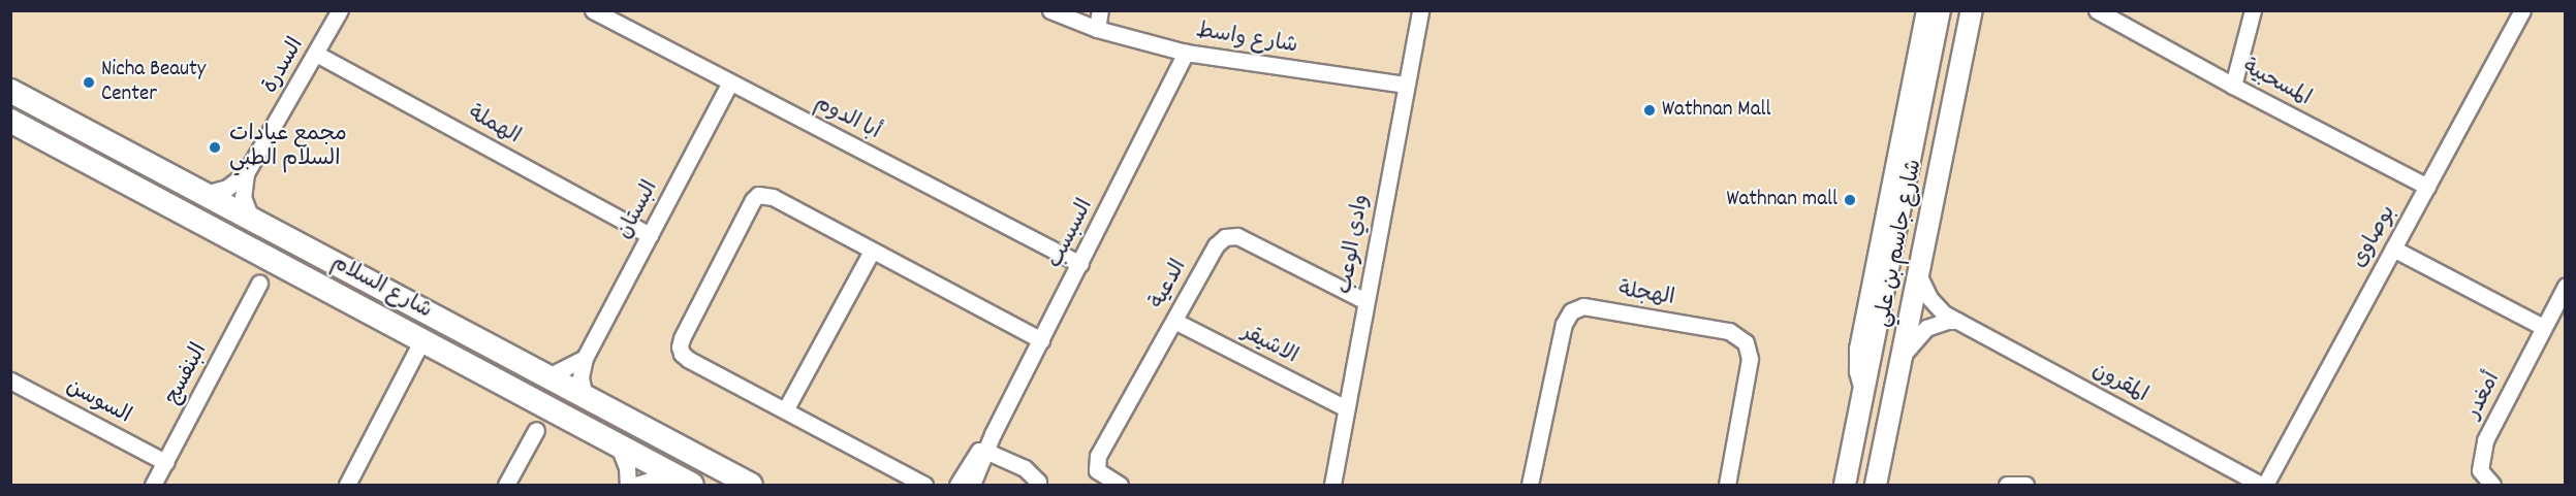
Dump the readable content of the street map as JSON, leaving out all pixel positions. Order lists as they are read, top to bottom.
{
  "streets": {
    "main road": ["شارع السلام"],
    "street": [
      "شارع واسط",
      "السدرة",
      "المسحبية",
      "أبا الدوم",
      "الهملة",
      "البستان",
      "السبسب",
      "بوصاوى",
      "شارع جاسم بن علي",
      "وادي الوعب",
      "الدعية",
      "الهجلة",
      "الاشيقر",
      "البنفسج",
      "المقرون",
      "أمغدر",
      "السوسن"
    ]
  },
  "crossings": [
    ["شارع واسط", "السبسب"],
    ["شارع واسط", "وادي الوعب"],
    ["السدرة", "الهملة"],
    ["السدرة", "شارع السلام"],
    ["المسحبية", "بوصاوى"],
    ["أبا الدوم", "البستان"],
    ["أبا الدوم", "السبسب"],
    ["الهملة", "البستان"],
    ["البستان", "شارع السلام"],
    ["بوصاوى", "المقرون"],
    ["شارع جاسم بن علي", "المقرون"],
    ["وادي الوعب", "الدعية"],
    ["وادي الوعب", "الاشيقر"],
    ["الدعية", "الاشيقر"],
    ["البنفسج", "السوسن"]
  ],
  "places": [
    "Nicha Beauty Center",
    "Wathnan Mall",
    "مجمع عيادات السلام الطبي",
    "Wathnan mall"
  ]
}
